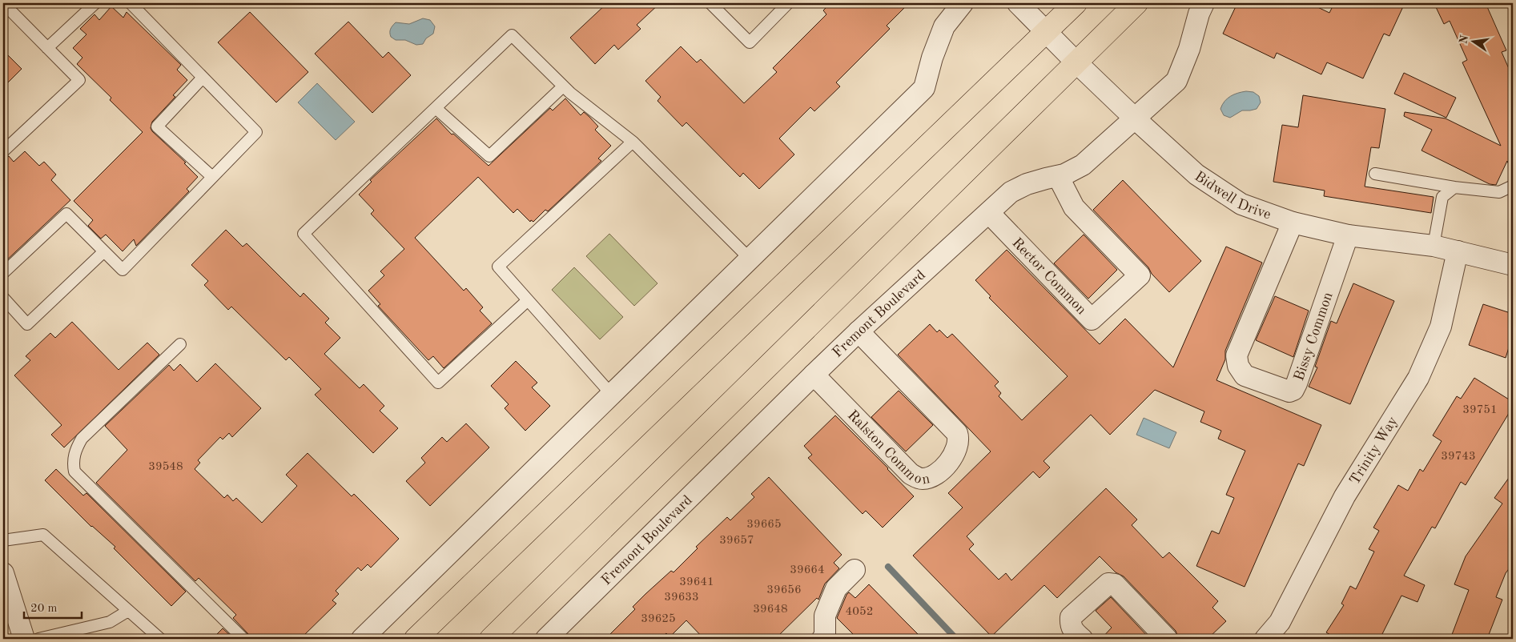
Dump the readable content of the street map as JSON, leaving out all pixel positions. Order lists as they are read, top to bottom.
{
  "streets": {
    "street": [
      "Bidwell Drive",
      "Rector Common",
      "Fremont Boulevard",
      "Bissy Common",
      "Ralston Common",
      "Trinity Way"
    ]
  },
  "crossings": [
    ["Bidwell Drive", "Fremont Boulevard"],
    ["Bidwell Drive", "Bissy Common"],
    ["Bidwell Drive", "Trinity Way"],
    ["Rector Common", "Fremont Boulevard"],
    ["Fremont Boulevard", "Ralston Common"]
  ],
  "house_numbers": [
    "39751",
    "39743",
    "39548",
    "39665",
    "39657",
    "39664",
    "39641",
    "39656",
    "39633",
    "39648",
    "4052",
    "39625"
  ],
  "scale_bar": "20 m",
  "north": "left"
}
